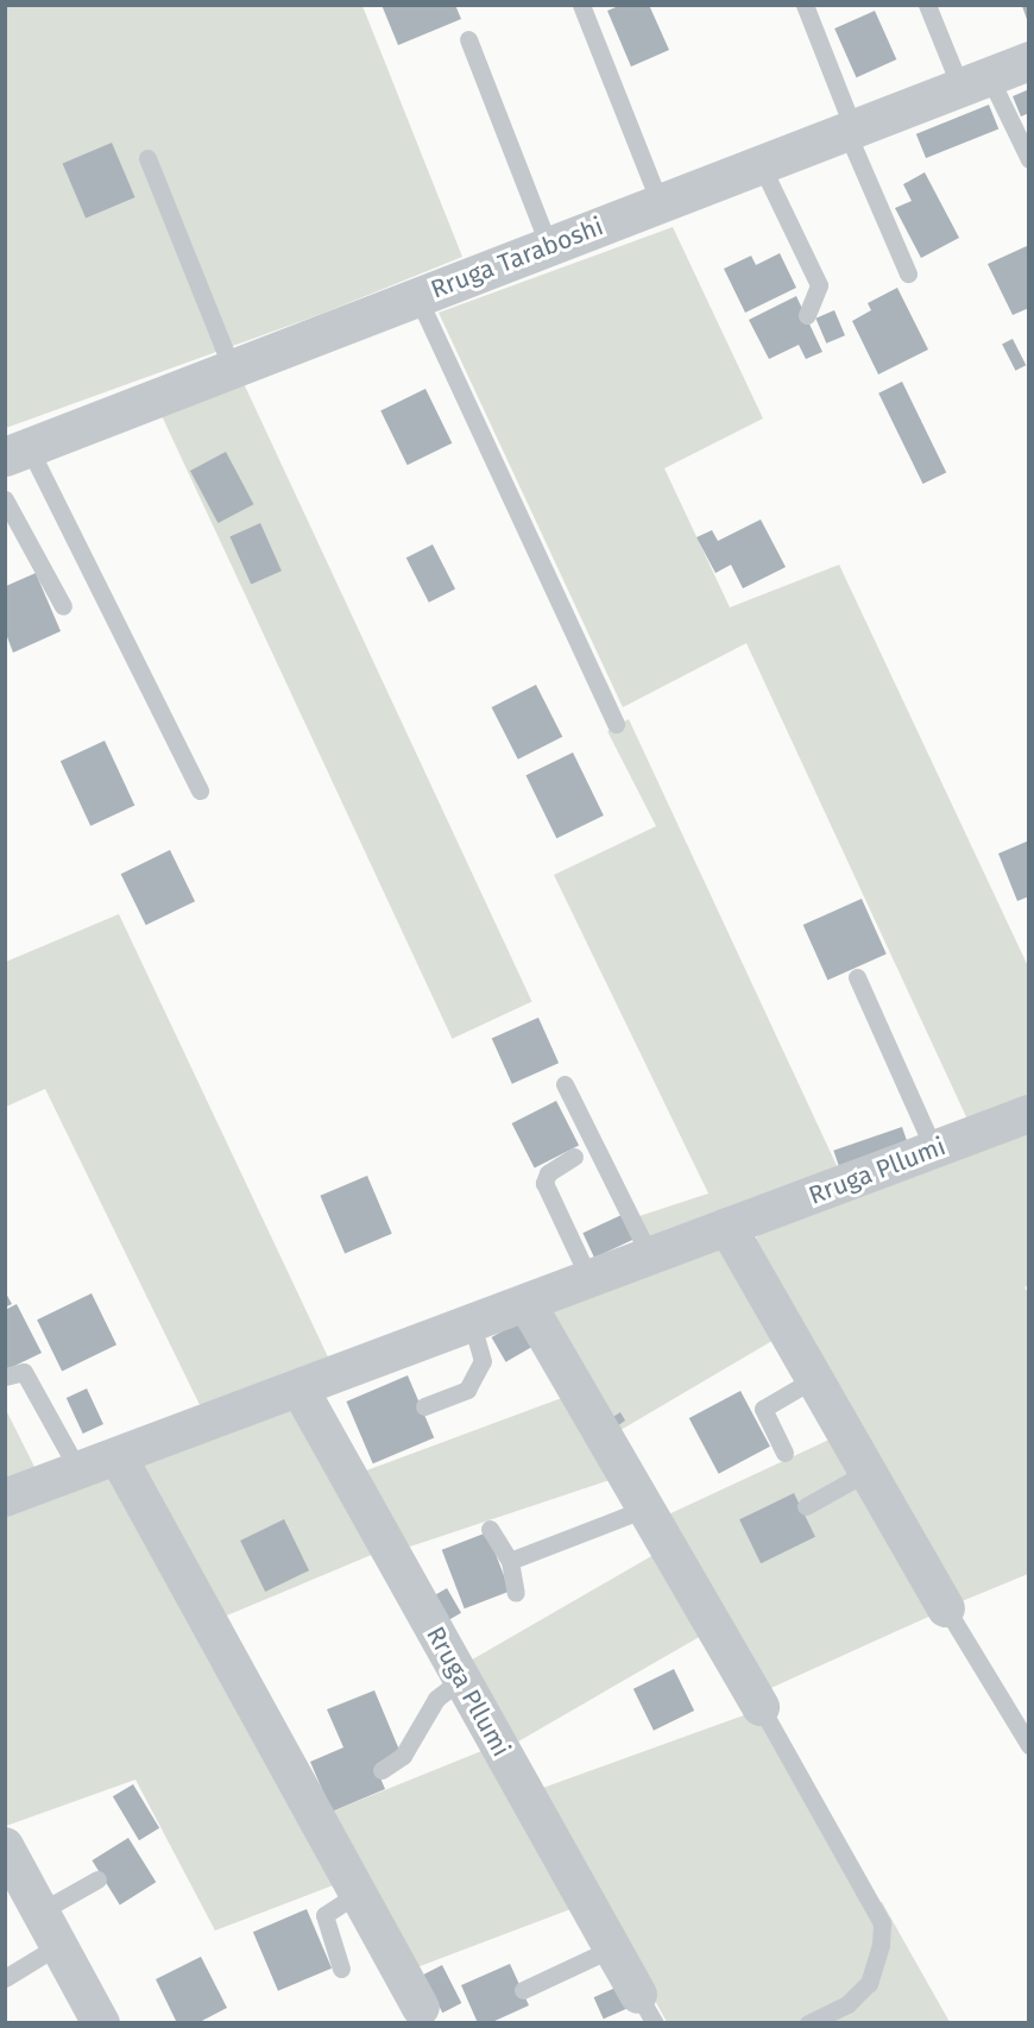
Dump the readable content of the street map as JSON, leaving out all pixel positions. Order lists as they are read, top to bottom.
{
  "streets": {
    "street": ["Rruga Taraboshi", "Rruga Pllumi"]
  }
}
